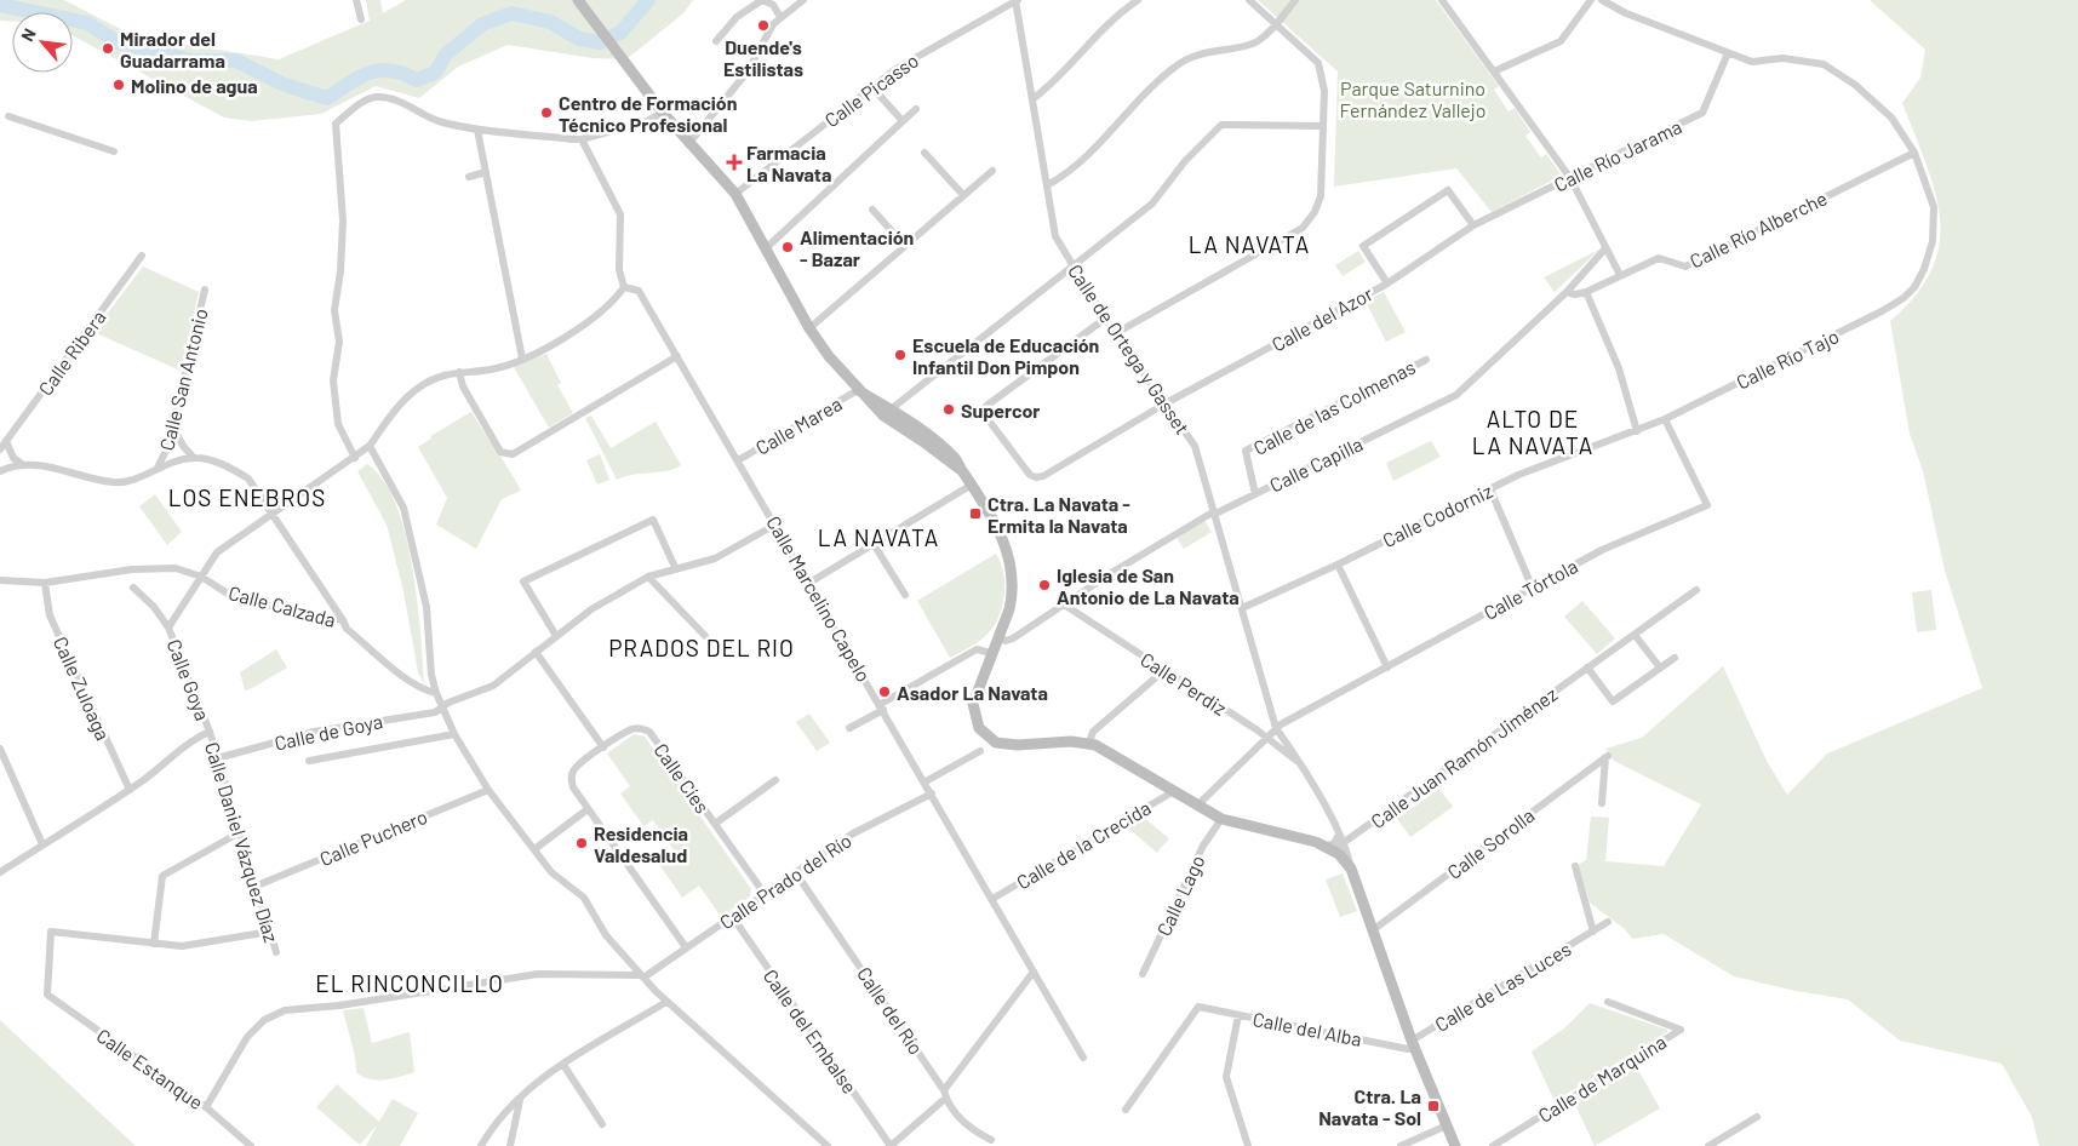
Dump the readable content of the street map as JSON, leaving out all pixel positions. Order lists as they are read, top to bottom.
{
  "streets": {
    "street": [
      "Calle Picasso",
      "Calle Río Jarama",
      "Calle Río Alberche",
      "Calle del Azor",
      "Calle de Ortega y Gasset",
      "Calle Ribera",
      "Calle Río Tajo",
      "Calle San Antonio",
      "Calle de las Colmenas",
      "Calle Marea",
      "Calle Capilla",
      "Calle Codorniz",
      "Calle Tórtola",
      "Calle Marcelino Capelo",
      "Calle Calzada",
      "Calle Goya",
      "Calle Perdiz",
      "Calle Zuloaga",
      "Calle de Goya",
      "Calle Juan Ramón Jiménez",
      "Calle Cíes",
      "Calle Puchero",
      "Calle Daniel Vázquez Díaz",
      "Calle Sorolla",
      "Calle de la Crecida",
      "Calle Prado del Río",
      "Calle Lago",
      "Calle de Las Luces",
      "Calle del Río",
      "Calle del Alba",
      "Calle del Embalse",
      "Calle Estanque",
      "Calle de Marquina"
    ]
  },
  "crossings": [
    ["Calle Picasso", "Calle de Ortega y Gasset"],
    ["Calle Río Jarama", "Calle del Azor"],
    ["Calle Río Jarama", "Calle Río Tajo"],
    ["Calle Río Alberche", "Calle Río Tajo"],
    ["Calle Río Alberche", "Calle Capilla"],
    ["Calle del Azor", "Calle de Ortega y Gasset"],
    ["Calle de Ortega y Gasset", "Calle Capilla"],
    ["Calle de Ortega y Gasset", "Calle Codorniz"],
    ["Calle de Ortega y Gasset", "Calle Tórtola"],
    ["Calle de Ortega y Gasset", "Calle Perdiz"],
    ["Calle Río Tajo", "Calle Codorniz"],
    ["Calle Río Tajo", "Calle Tórtola"],
    ["Calle de las Colmenas", "Calle Capilla"],
    ["Calle Marea", "Calle Marcelino Capelo"],
    ["Calle Capilla", "Calle Perdiz"],
    ["Calle Tórtola", "Calle Perdiz"],
    ["Calle Marcelino Capelo", "Calle Goya"],
    ["Calle Marcelino Capelo", "Calle de Goya"],
    ["Calle Marcelino Capelo", "Calle de la Crecida"],
    ["Calle Marcelino Capelo", "Calle Prado del Río"],
    ["Calle Calzada", "Calle Goya"],
    ["Calle Calzada", "Calle Zuloaga"],
    ["Calle Goya", "Calle Daniel Vázquez Díaz"],
    ["Calle Perdiz", "Calle Juan Ramón Jiménez"],
    ["Calle de Goya", "Calle Daniel Vázquez Díaz"],
    ["Calle Cíes", "Calle Prado del Río"],
    ["Calle Puchero", "Calle Daniel Vázquez Díaz"],
    ["Calle Prado del Río", "Calle del Río"],
    ["Calle Prado del Río", "Calle del Embalse"],
    ["Calle de Las Luces", "Calle del Alba"]
  ],
  "districts": [
    "LA NAVATA",
    "ALTO DE LA NAVATA",
    "LOS ENEBROS",
    "LA NAVATA",
    "PRADOS DEL RIO",
    "EL RINCONCILLO"
  ],
  "parks": ["Parque Saturnino Fernández Vallejo"],
  "places": {
    "other": [
      "Duende's Estilistas",
      "Mirador del Guadarrama",
      "Molino de agua",
      "Centro de Formación Técnico Profesional",
      "Alimentación - Bazar",
      "Escuela de Educación Infantil Don Pimpon",
      "Supercor",
      "Iglesia de San Antonio de La Navata",
      "Asador La Navata",
      "Residencia Valdesalud"
    ],
    "health": ["Farmacia La Navata"],
    "transit": ["Ctra. La Navata - Ermita la Navata", "Ctra. La Navata - Sol"]
  },
  "north": "top left"
}
